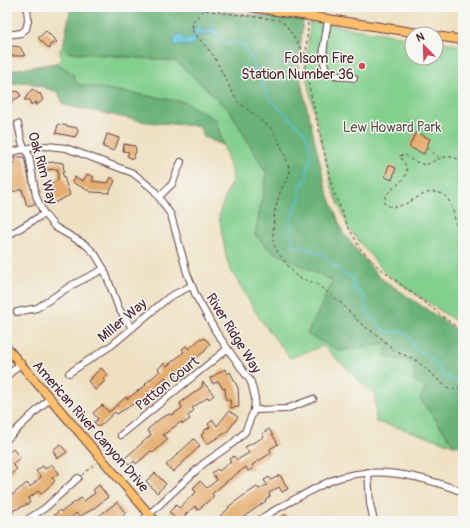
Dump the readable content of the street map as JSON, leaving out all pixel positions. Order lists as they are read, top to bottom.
{
  "streets": {
    "main road": ["American River Canyon Drive"],
    "street": [
      "Oak Rim Way",
      "Miller Way",
      "River Ridge Way",
      "Patton Court"
    ]
  },
  "crossings": [
    ["Oak Rim Way", "Miller Way"],
    ["Oak Rim Way", "River Ridge Way"],
    ["Miller Way", "River Ridge Way"],
    ["River Ridge Way", "Patton Court"],
    ["River Ridge Way", "American River Canyon Drive"]
  ],
  "parks": ["Lew Howard Park"],
  "places": ["Folsom Fire Station Number 36"],
  "north": "top left"
}
